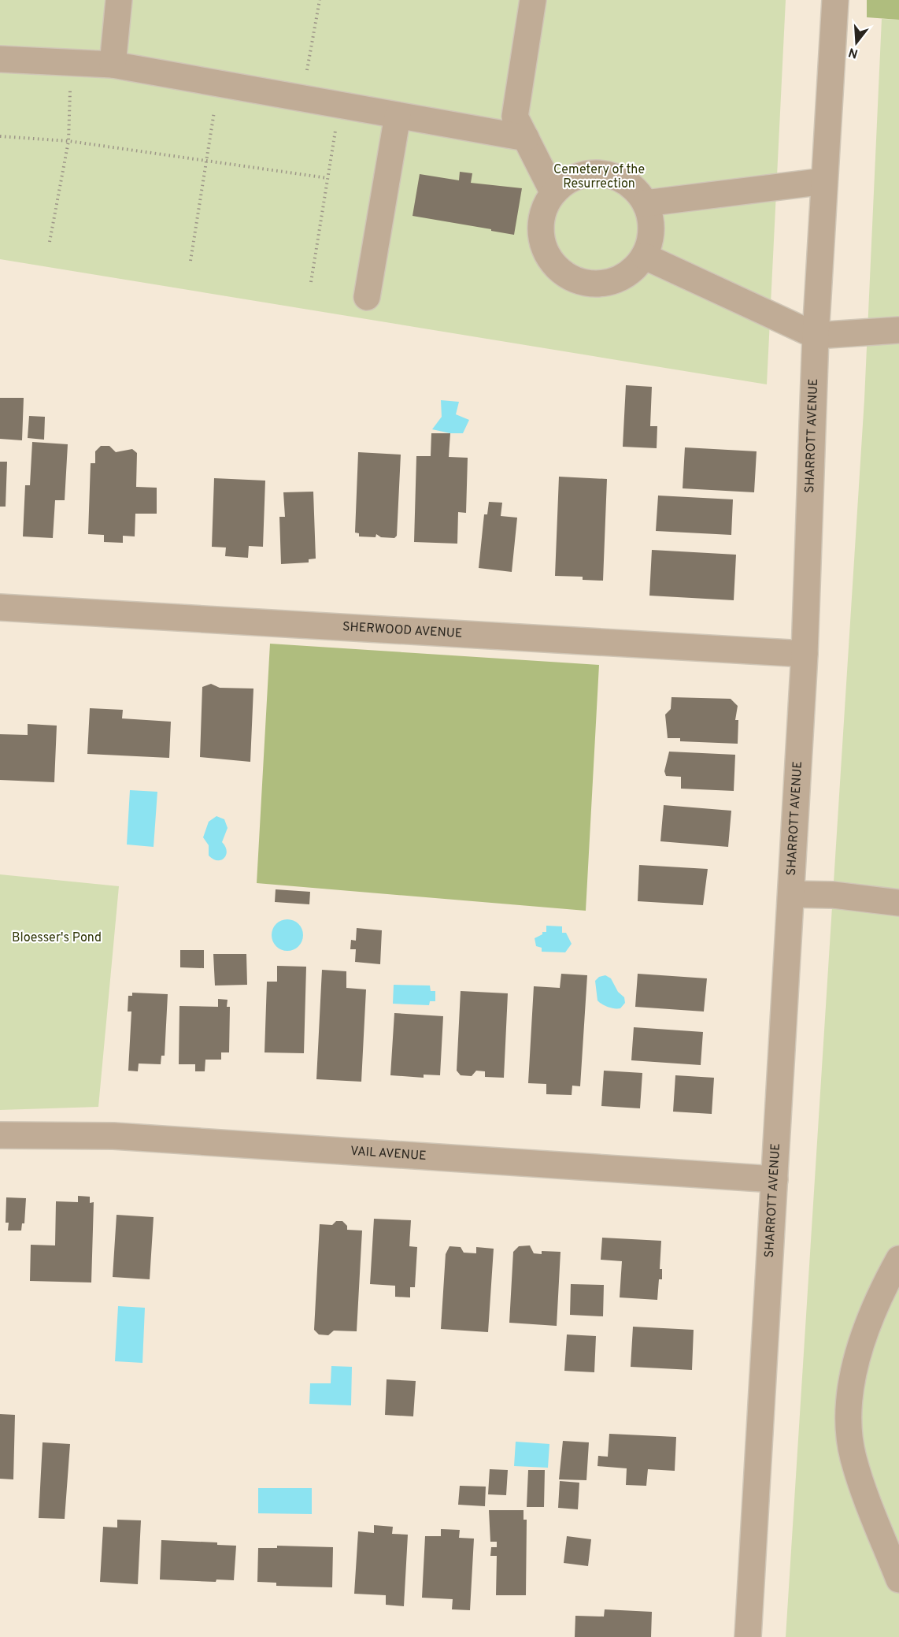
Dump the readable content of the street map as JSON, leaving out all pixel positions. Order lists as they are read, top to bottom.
{
  "streets": {
    "street": ["SHARROTT AVENUE", "SHERWOOD AVENUE", "VAIL AVENUE"]
  },
  "crossings": [
    ["SHARROTT AVENUE", "SHERWOOD AVENUE"],
    ["SHARROTT AVENUE", "VAIL AVENUE"]
  ],
  "parks": ["Cemetery of the Resurrection", "Bloesser's Pond"],
  "north": "bottom"
}
